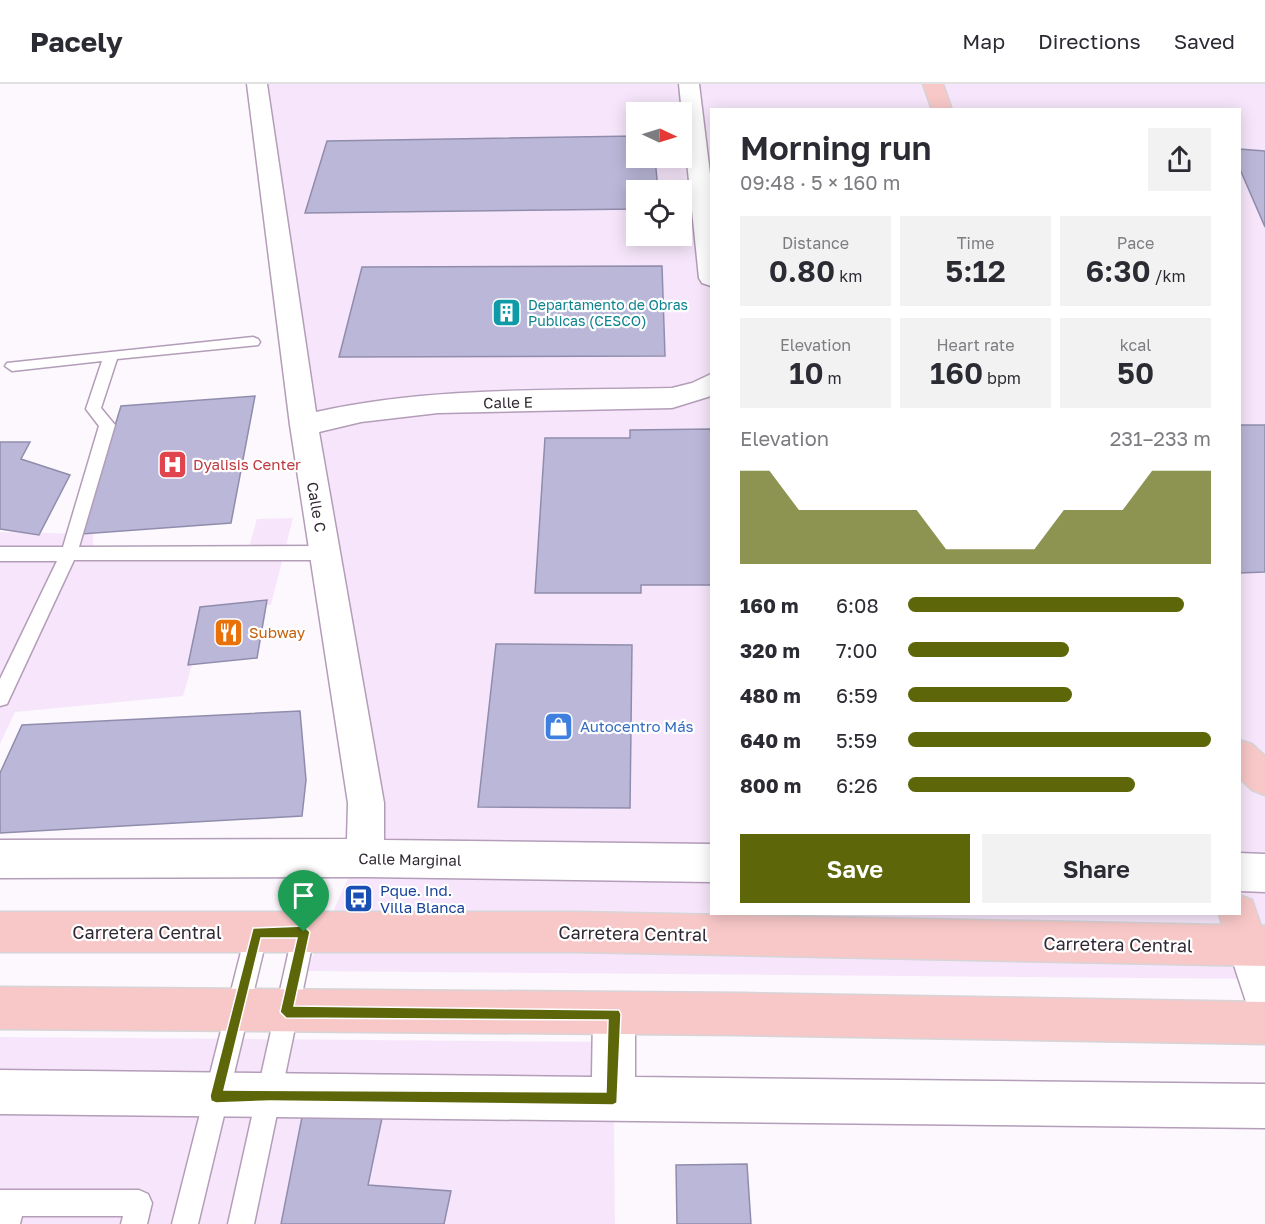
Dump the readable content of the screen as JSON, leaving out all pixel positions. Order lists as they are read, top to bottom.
{
  "streets": {
    "main road": ["Carretera Central"],
    "street": ["Calle E", "Calle C", "Calle Marginal"]
  },
  "crossings": [
    ["Calle E", "Calle C"],
    ["Calle C", "Calle Marginal"]
  ],
  "places": {
    "building": ["Departamento de Obras Publicas (CESCO)"],
    "hospital": ["Dyalisis Center"],
    "restaurant": ["Subway"],
    "shop": ["Autocentro Más"],
    "bus stop": ["Pque. Ind. Villa Blanca"]
  },
  "north": "right",
  "page": {
    "header": "Pacely",
    "nav": ["Map", "Directions", "Saved"],
    "heading": ["Morning run", "09:48 · 5 × 160 m"],
    "stats": [
      ["Distance", "0.80 km"],
      ["Time", "5:12"],
      ["Pace", "6:30 /km"],
      ["Elevation", "10 m"],
      ["Heart rate", "160 bpm"],
      ["kcal", "50"]
    ],
    "chart": ["Elevation", "231–233 m"],
    "list": [
      {
        "name": "160 m",
        "note": "6:08"
      },
      {
        "name": "320 m",
        "note": "7:00"
      },
      {
        "name": "480 m",
        "note": "6:59"
      },
      {
        "name": "640 m",
        "note": "5:59"
      },
      {
        "name": "800 m",
        "note": "6:26"
      }
    ],
    "buttons": ["Save", "Share"]
  }
}
